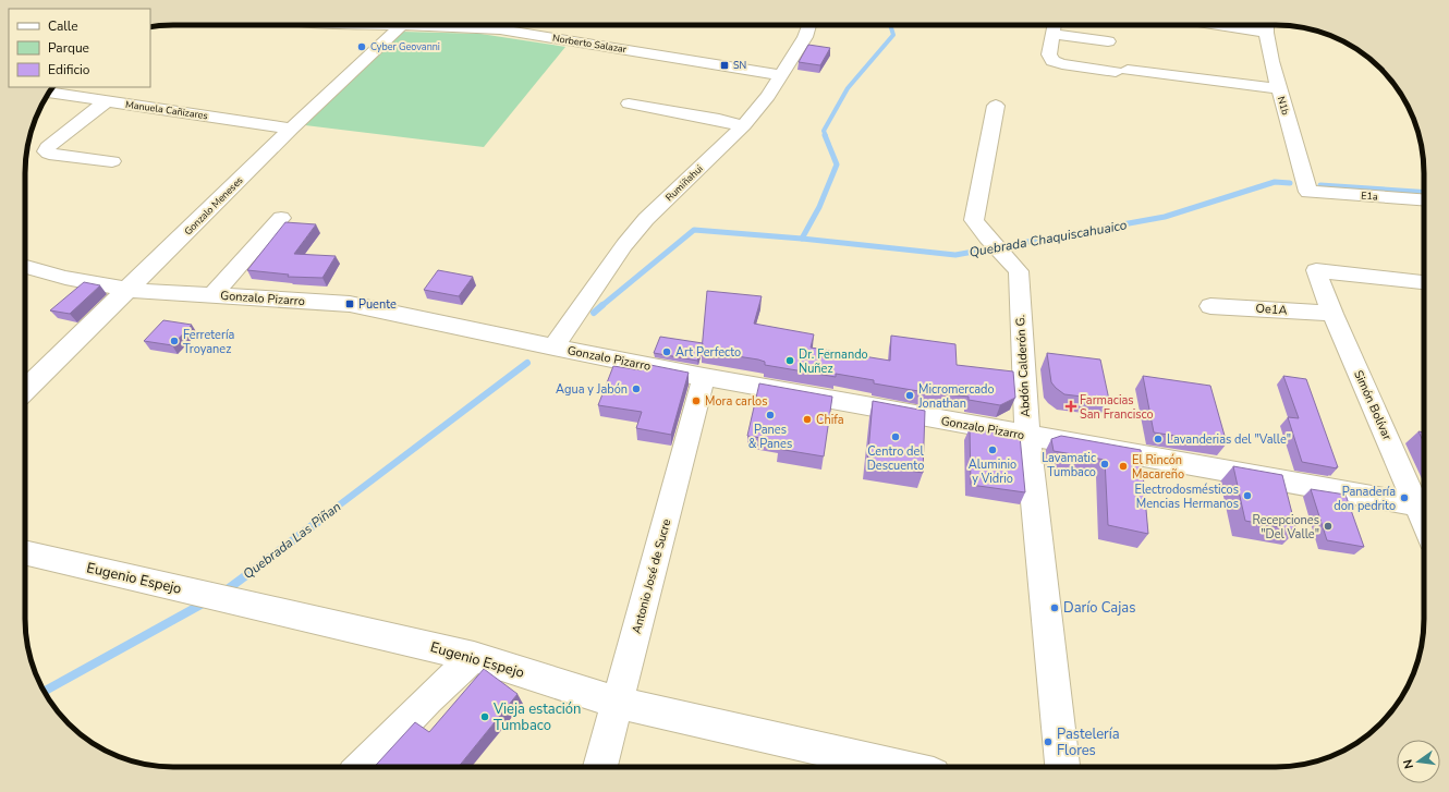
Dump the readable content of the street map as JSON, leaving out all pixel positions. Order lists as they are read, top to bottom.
{
  "streets": {
    "street": [
      "Norberto Salazar",
      "N1b",
      "Manuela Cañizares",
      "Rumiñahui",
      "E1a",
      "Gonzalo Meneses",
      "Gonzalo Pizarro",
      "Oe1A",
      "Abdón Calderón G.",
      "Simón Bolívar",
      "Antonio José de Sucre",
      "Eugenio Espejo"
    ]
  },
  "crossings": [
    ["Norberto Salazar", "Rumiñahui"],
    ["N1b", "E1a"],
    ["Manuela Cañizares", "Gonzalo Meneses"],
    ["Rumiñahui", "Gonzalo Pizarro"],
    ["Gonzalo Meneses", "Gonzalo Pizarro"],
    ["Gonzalo Pizarro", "Abdón Calderón G."],
    ["Gonzalo Pizarro", "Simón Bolívar"],
    ["Gonzalo Pizarro", "Antonio José de Sucre"],
    ["Oe1A", "Simón Bolívar"],
    ["Antonio José de Sucre", "Eugenio Espejo"]
  ],
  "water": ["Quebrada Chaquiscahuaico", "Quebrada Las Piñan"],
  "places": {
    "other": [
      "Cyber Geovanni",
      "Ferretería Troyanez",
      "Art Perfecto",
      "Dr. Fernando Nuñez",
      "Agua y Jabón",
      "Micromercado Jonathan",
      "Mora carlos",
      "Panes & Panes",
      "Chifa",
      "Centro del Descuento",
      "Lavanderias del \"Valle\"",
      "Aluminio y Vidrio",
      "Lavamatic Tumbaco",
      "El Rincón Macareño",
      "Electrodosmésticos Mencias Hermanos",
      "Panadería don pedrito",
      "Recepciones \"Del Valle\"",
      "Darío Cajas",
      "Vieja estación Tumbaco",
      "Pastelería Flores"
    ],
    "transit": ["SN", "Puente"],
    "health": ["Farmacias San Francisco"]
  },
  "legend": ["Calle", "Parque", "Edificio"],
  "north": "left"
}
